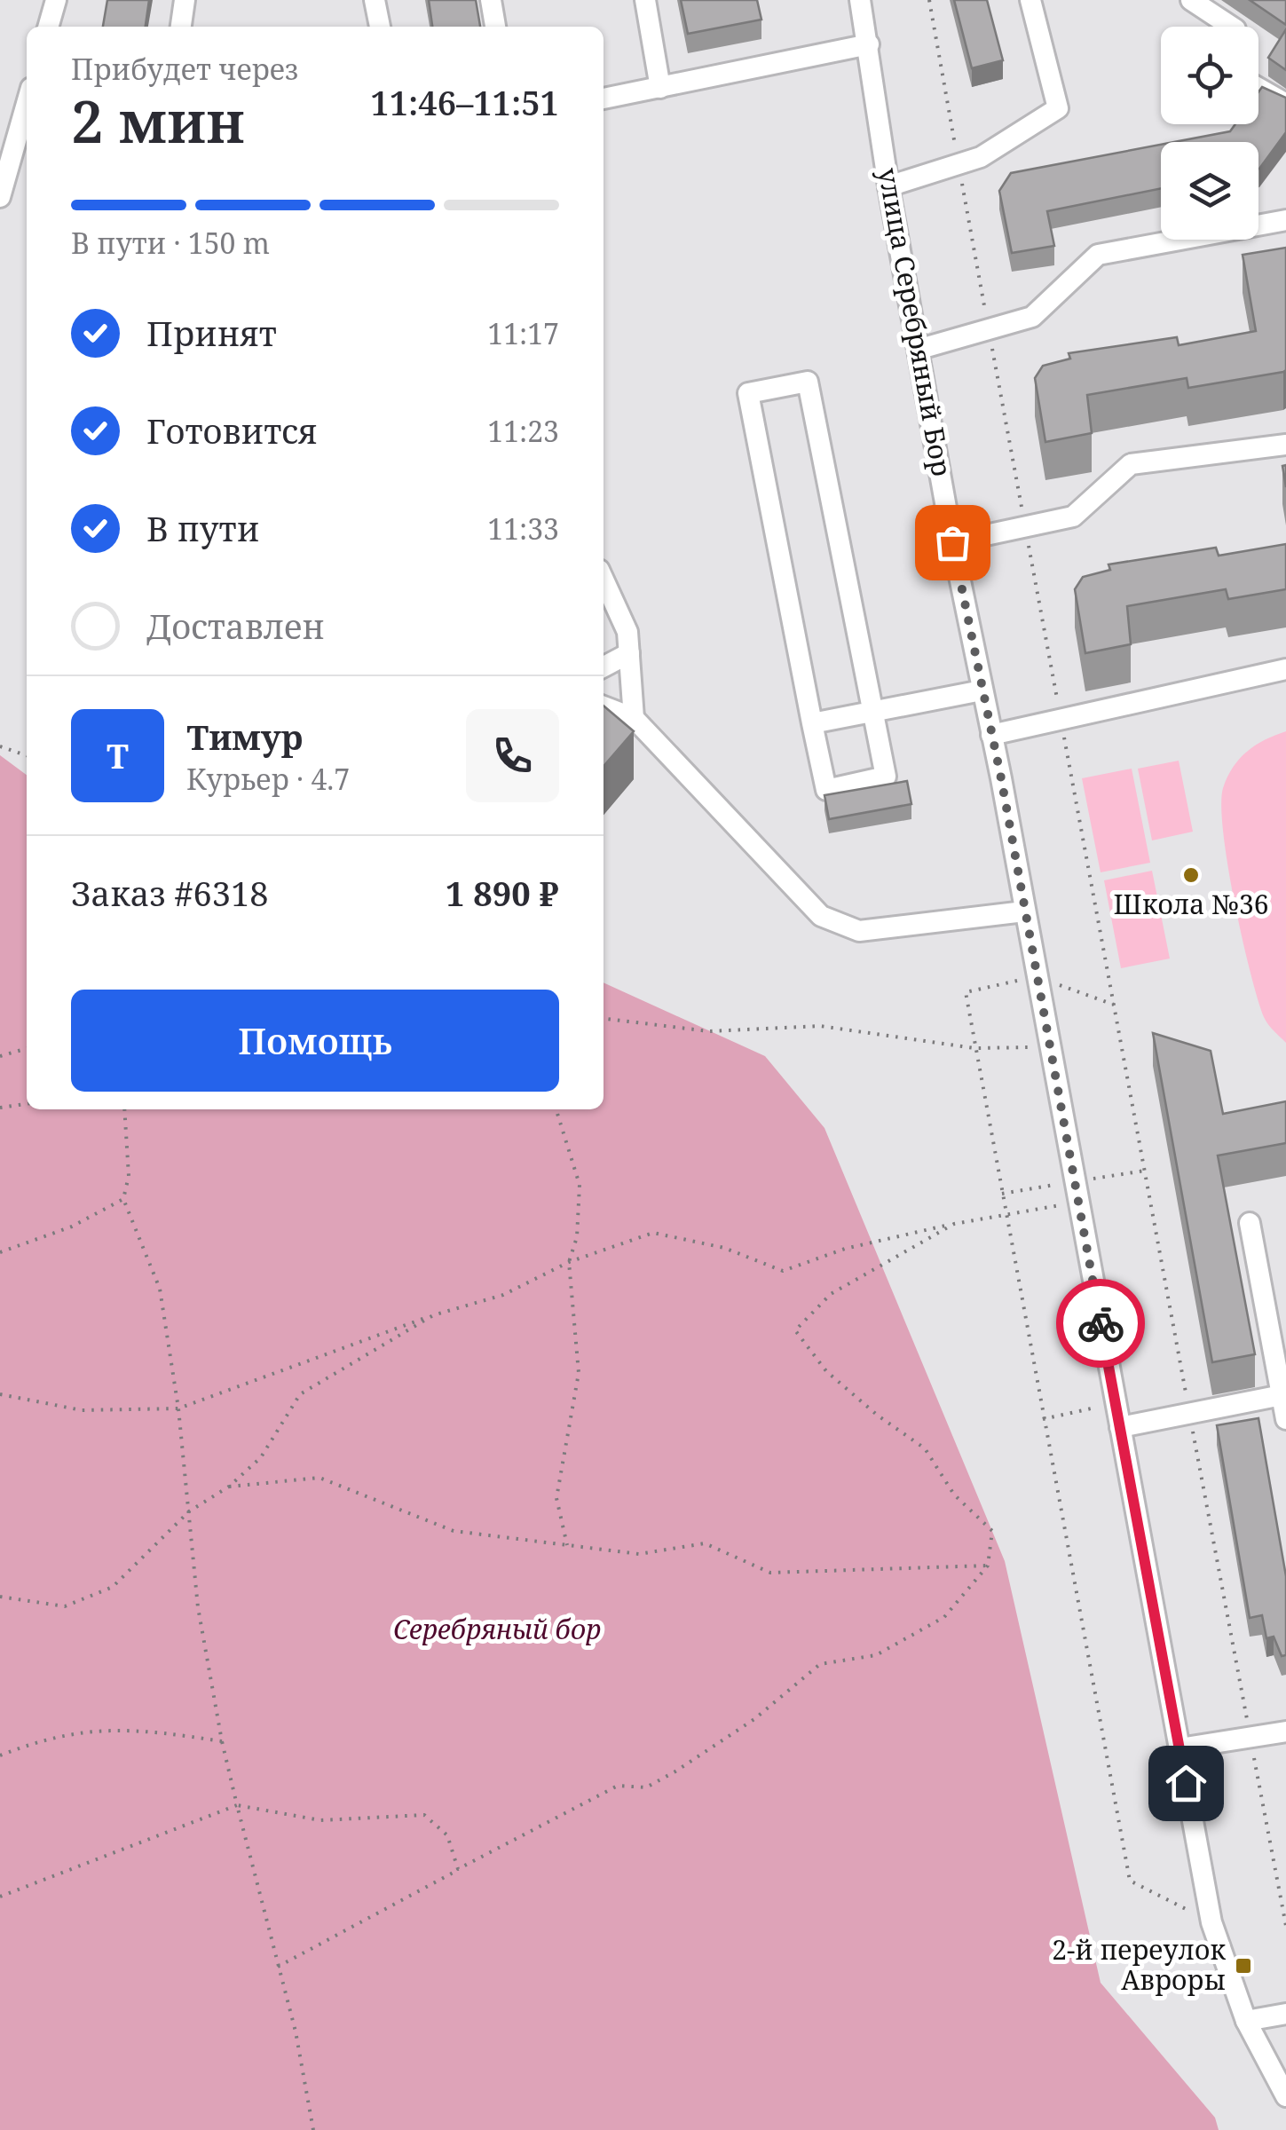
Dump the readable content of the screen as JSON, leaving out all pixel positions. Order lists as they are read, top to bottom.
{
  "streets": {
    "street": ["улица Серебряный Бор"]
  },
  "parks": ["Серебряный бор"],
  "places": {
    "other": ["Школа №36"],
    "transit": ["2-й переулок Авроры"]
  },
  "page": {
    "heading": ["2 мин", "Прибудет через", "11:46–11:51"],
    "panel": [
      "Тимур",
      "Курьер · 4.7",
      "Заказ #6318",
      "1 890 ₽"
    ],
    "bar": "В пути · 150 m",
    "list": [
      ["Принят", "11:17"],
      ["Готовится", "11:23"],
      ["В пути", "11:33"],
      "Доставлен"
    ],
    "round": "Т",
    "buttons": "Помощь"
  }
}
